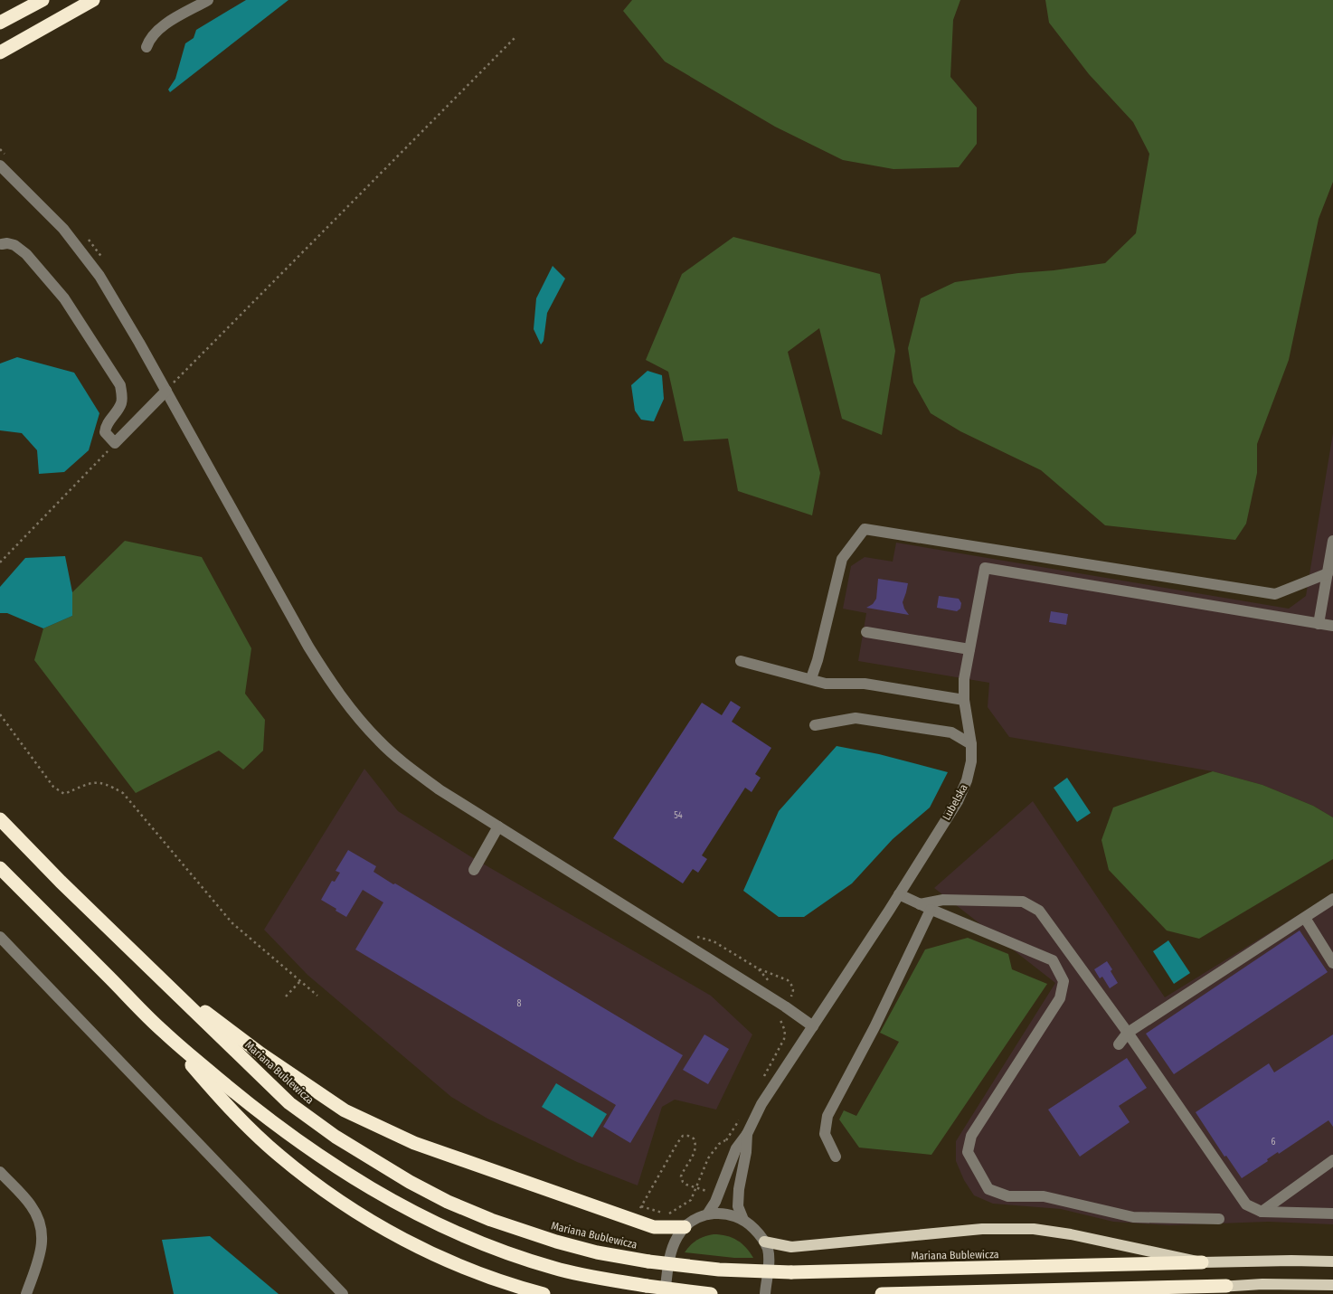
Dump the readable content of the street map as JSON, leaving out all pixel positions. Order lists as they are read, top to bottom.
{
  "streets": {
    "highway": ["Mariana Bublewicza"],
    "street": ["Lubelska"]
  },
  "house_numbers": ["54", "8", "6"]
}
